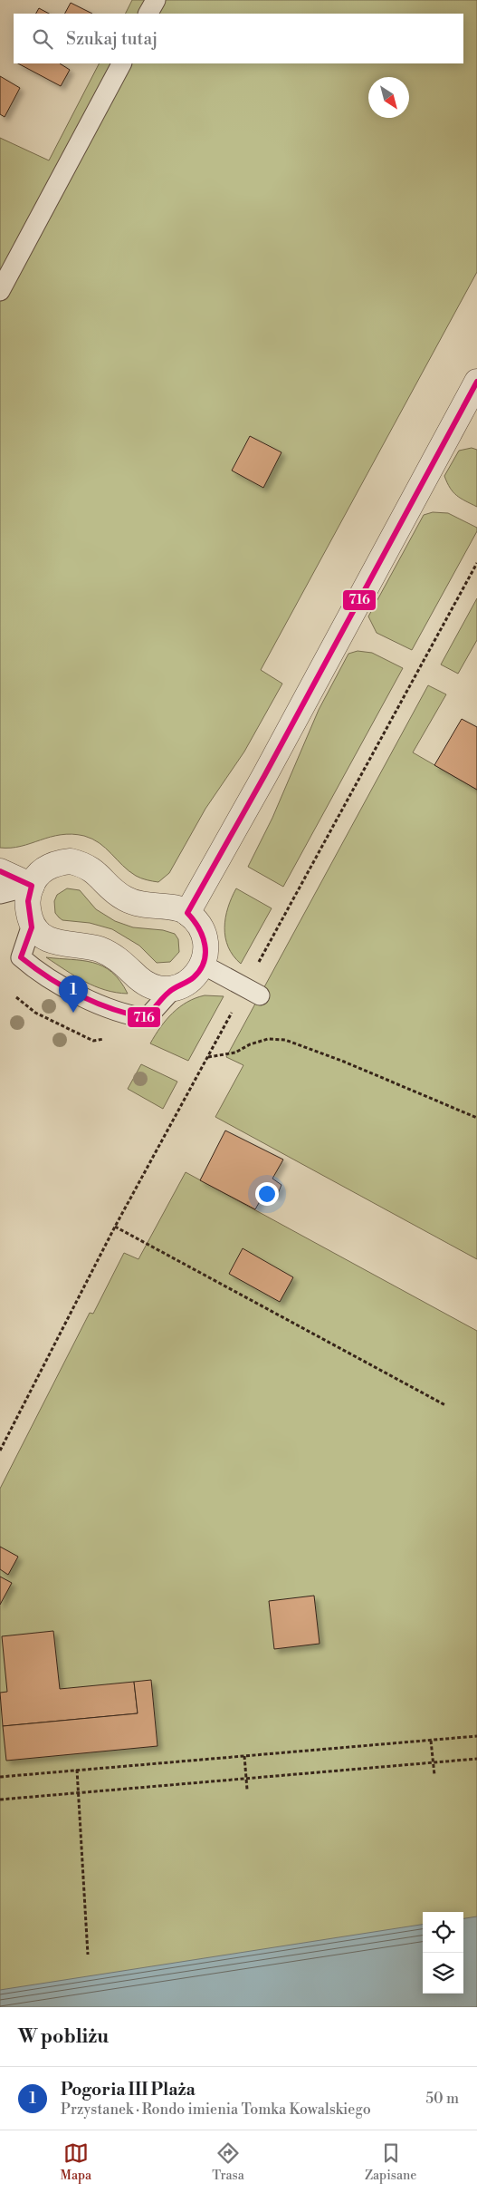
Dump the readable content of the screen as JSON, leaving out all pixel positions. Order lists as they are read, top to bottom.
{
  "lines": ["transit line 716"],
  "north": "bottom right",
  "page": {
    "search": "Szukaj tutaj",
    "pins": "1",
    "heading": "W pobliżu",
    "list": [
      {
        "mark": "1",
        "name": "Pogoria III Plaża",
        "note": "Przystanek · Rondo imienia Tomka Kowalskiego",
        "value": "50 m"
      }
    ],
    "nav": ["Mapa", "Trasa", "Zapisane"]
  }
}
